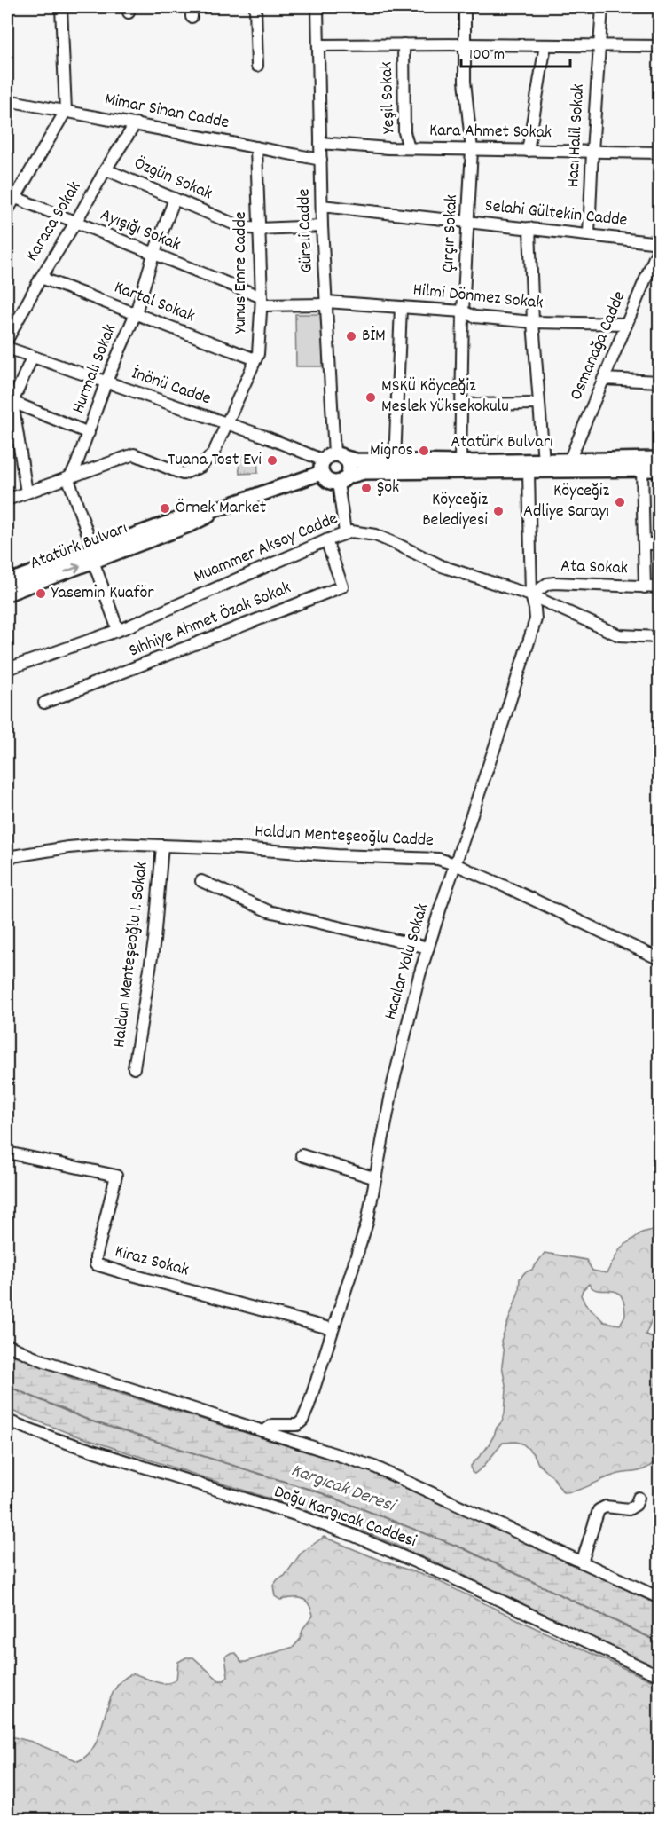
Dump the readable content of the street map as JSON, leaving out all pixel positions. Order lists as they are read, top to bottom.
{
  "streets": {
    "main road": ["Atatürk Bulvarı"],
    "street": [
      "Yeşil Sokak",
      "Mimar Sinan Cadde",
      "Kara Ahmet Sokak",
      "Hacı Halil Sokak",
      "Özgün Sokak",
      "Selahi Gültekin Cadde",
      "Karaca Sokak",
      "Ayışığı Sokak",
      "Güreli Cadde",
      "Çırçır Sokak",
      "Yunus Emre Cadde",
      "Hilmi Dönmez Sokak",
      "Kartal Sokak",
      "Osmanağa Cadde",
      "Hurmalı Sokak",
      "İnönü Cadde",
      "Muammer Aksoy Cadde",
      "Ata Sokak",
      "Sıhhiye Ahmet Özak Sokak",
      "Haldun Menteşeoğlu Cadde",
      "Haldun Menteşeoğlu 1. Sokak",
      "Hacılar Yolu Sokak",
      "Kiraz Sokak",
      "Doğu Kargıcak Caddesi"
    ]
  },
  "crossings": [
    ["Yeşil Sokak", "Kara Ahmet Sokak"],
    ["Mimar Sinan Cadde", "Karaca Sokak"],
    ["Mimar Sinan Cadde", "Güreli Cadde"],
    ["Mimar Sinan Cadde", "Yunus Emre Cadde"],
    ["Kara Ahmet Sokak", "Hacı Halil Sokak"],
    ["Kara Ahmet Sokak", "Güreli Cadde"],
    ["Kara Ahmet Sokak", "Çırçır Sokak"],
    ["Hacı Halil Sokak", "Selahi Gültekin Cadde"],
    ["Özgün Sokak", "Karaca Sokak"],
    ["Özgün Sokak", "Güreli Cadde"],
    ["Özgün Sokak", "Yunus Emre Cadde"],
    ["Özgün Sokak", "Hurmalı Sokak"],
    ["Selahi Gültekin Cadde", "Güreli Cadde"],
    ["Selahi Gültekin Cadde", "Çırçır Sokak"],
    ["Selahi Gültekin Cadde", "Osmanağa Cadde"],
    ["Karaca Sokak", "Ayışığı Sokak"],
    ["Karaca Sokak", "Kartal Sokak"],
    ["Ayışığı Sokak", "Güreli Cadde"],
    ["Ayışığı Sokak", "Yunus Emre Cadde"],
    ["Ayışığı Sokak", "Hilmi Dönmez Sokak"],
    ["Ayışığı Sokak", "Hurmalı Sokak"],
    ["Güreli Cadde", "Hilmi Dönmez Sokak"],
    ["Güreli Cadde", "İnönü Cadde"],
    ["Güreli Cadde", "Atatürk Bulvarı"],
    ["Çırçır Sokak", "Hilmi Dönmez Sokak"],
    ["Çırçır Sokak", "Atatürk Bulvarı"],
    ["Yunus Emre Cadde", "Kartal Sokak"],
    ["Yunus Emre Cadde", "Hurmalı Sokak"],
    ["Yunus Emre Cadde", "İnönü Cadde"],
    ["Hilmi Dönmez Sokak", "Osmanağa Cadde"],
    ["Kartal Sokak", "Hurmalı Sokak"],
    ["Osmanağa Cadde", "Atatürk Bulvarı"],
    ["Hurmalı Sokak", "İnönü Cadde"],
    ["İnönü Cadde", "Atatürk Bulvarı"],
    ["Atatürk Bulvarı", "Hacılar Yolu Sokak"],
    ["Muammer Aksoy Cadde", "Ata Sokak"],
    ["Muammer Aksoy Cadde", "Sıhhiye Ahmet Özak Sokak"],
    ["Muammer Aksoy Cadde", "Hacılar Yolu Sokak"],
    ["Ata Sokak", "Hacılar Yolu Sokak"],
    ["Haldun Menteşeoğlu Cadde", "Haldun Menteşeoğlu 1. Sokak"],
    ["Haldun Menteşeoğlu Cadde", "Hacılar Yolu Sokak"],
    ["Hacılar Yolu Sokak", "Kiraz Sokak"]
  ],
  "water": ["Kargıcak Deresi"],
  "places": [
    "BİM",
    "MSKÜ Köyceğiz Meslek Yüksekokulu",
    "Migros",
    "Tuana Tost Evi",
    "Şok",
    "Köyceğiz Adliye Sarayı",
    "Örnek Market",
    "Köyceğiz Belediyesi",
    "Yasemin Kuaför"
  ],
  "scale_bar": "100 m"
}
